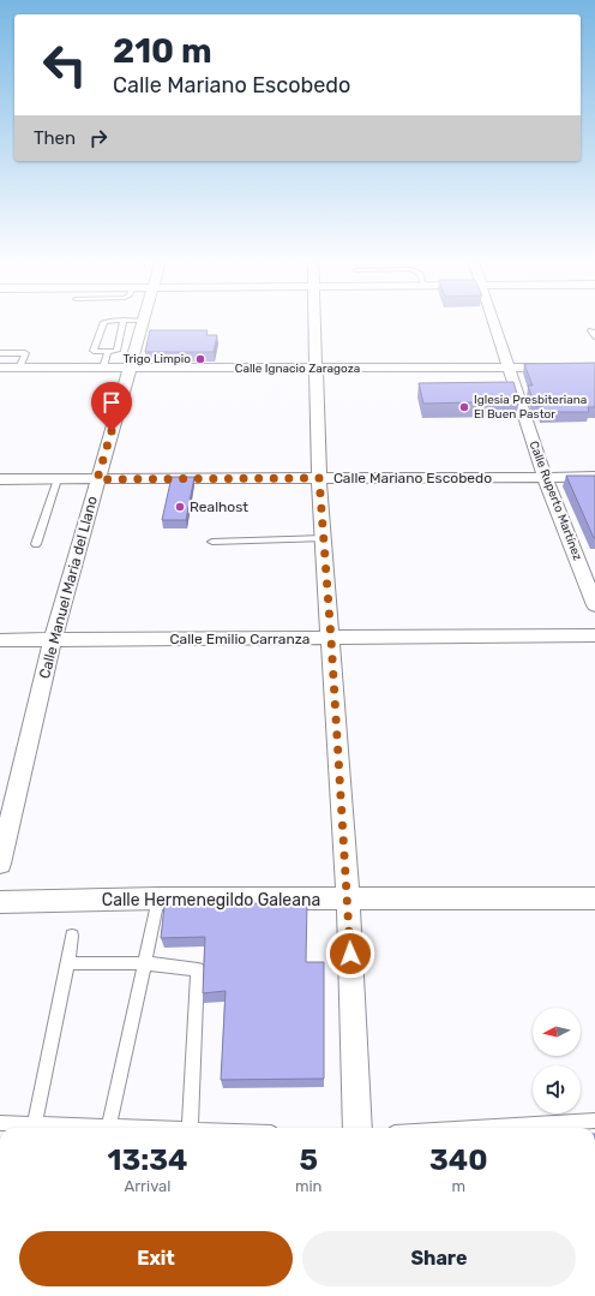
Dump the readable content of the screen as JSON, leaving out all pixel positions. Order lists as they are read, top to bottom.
{
  "streets": {
    "street": [
      "Calle Ignacio Zaragoza",
      "Calle Mariano Escobedo",
      "Calle Ruperto Martínez",
      "Calle Manuel Maria del Llano",
      "Calle Emilio Carranza",
      "Calle Hermenegildo Galeana"
    ]
  },
  "crossings": [
    ["Calle Ignacio Zaragoza", "Calle Ruperto Martínez"],
    ["Calle Ignacio Zaragoza", "Calle Manuel Maria del Llano"],
    ["Calle Mariano Escobedo", "Calle Ruperto Martínez"],
    ["Calle Mariano Escobedo", "Calle Manuel Maria del Llano"],
    ["Calle Manuel Maria del Llano", "Calle Emilio Carranza"]
  ],
  "places": ["Trigo Limpio", "Iglesia Presbiteriana El Buen Pastor", "Realhost"],
  "north": "left",
  "page": {
    "turn": ["210 m", "Calle Mariano Escobedo"],
    "then": "Then",
    "eta": [
      "13:34",
      "Arrival",
      "5",
      "min",
      "340",
      "m"
    ],
    "buttons": ["Exit", "Share"]
  }
}
